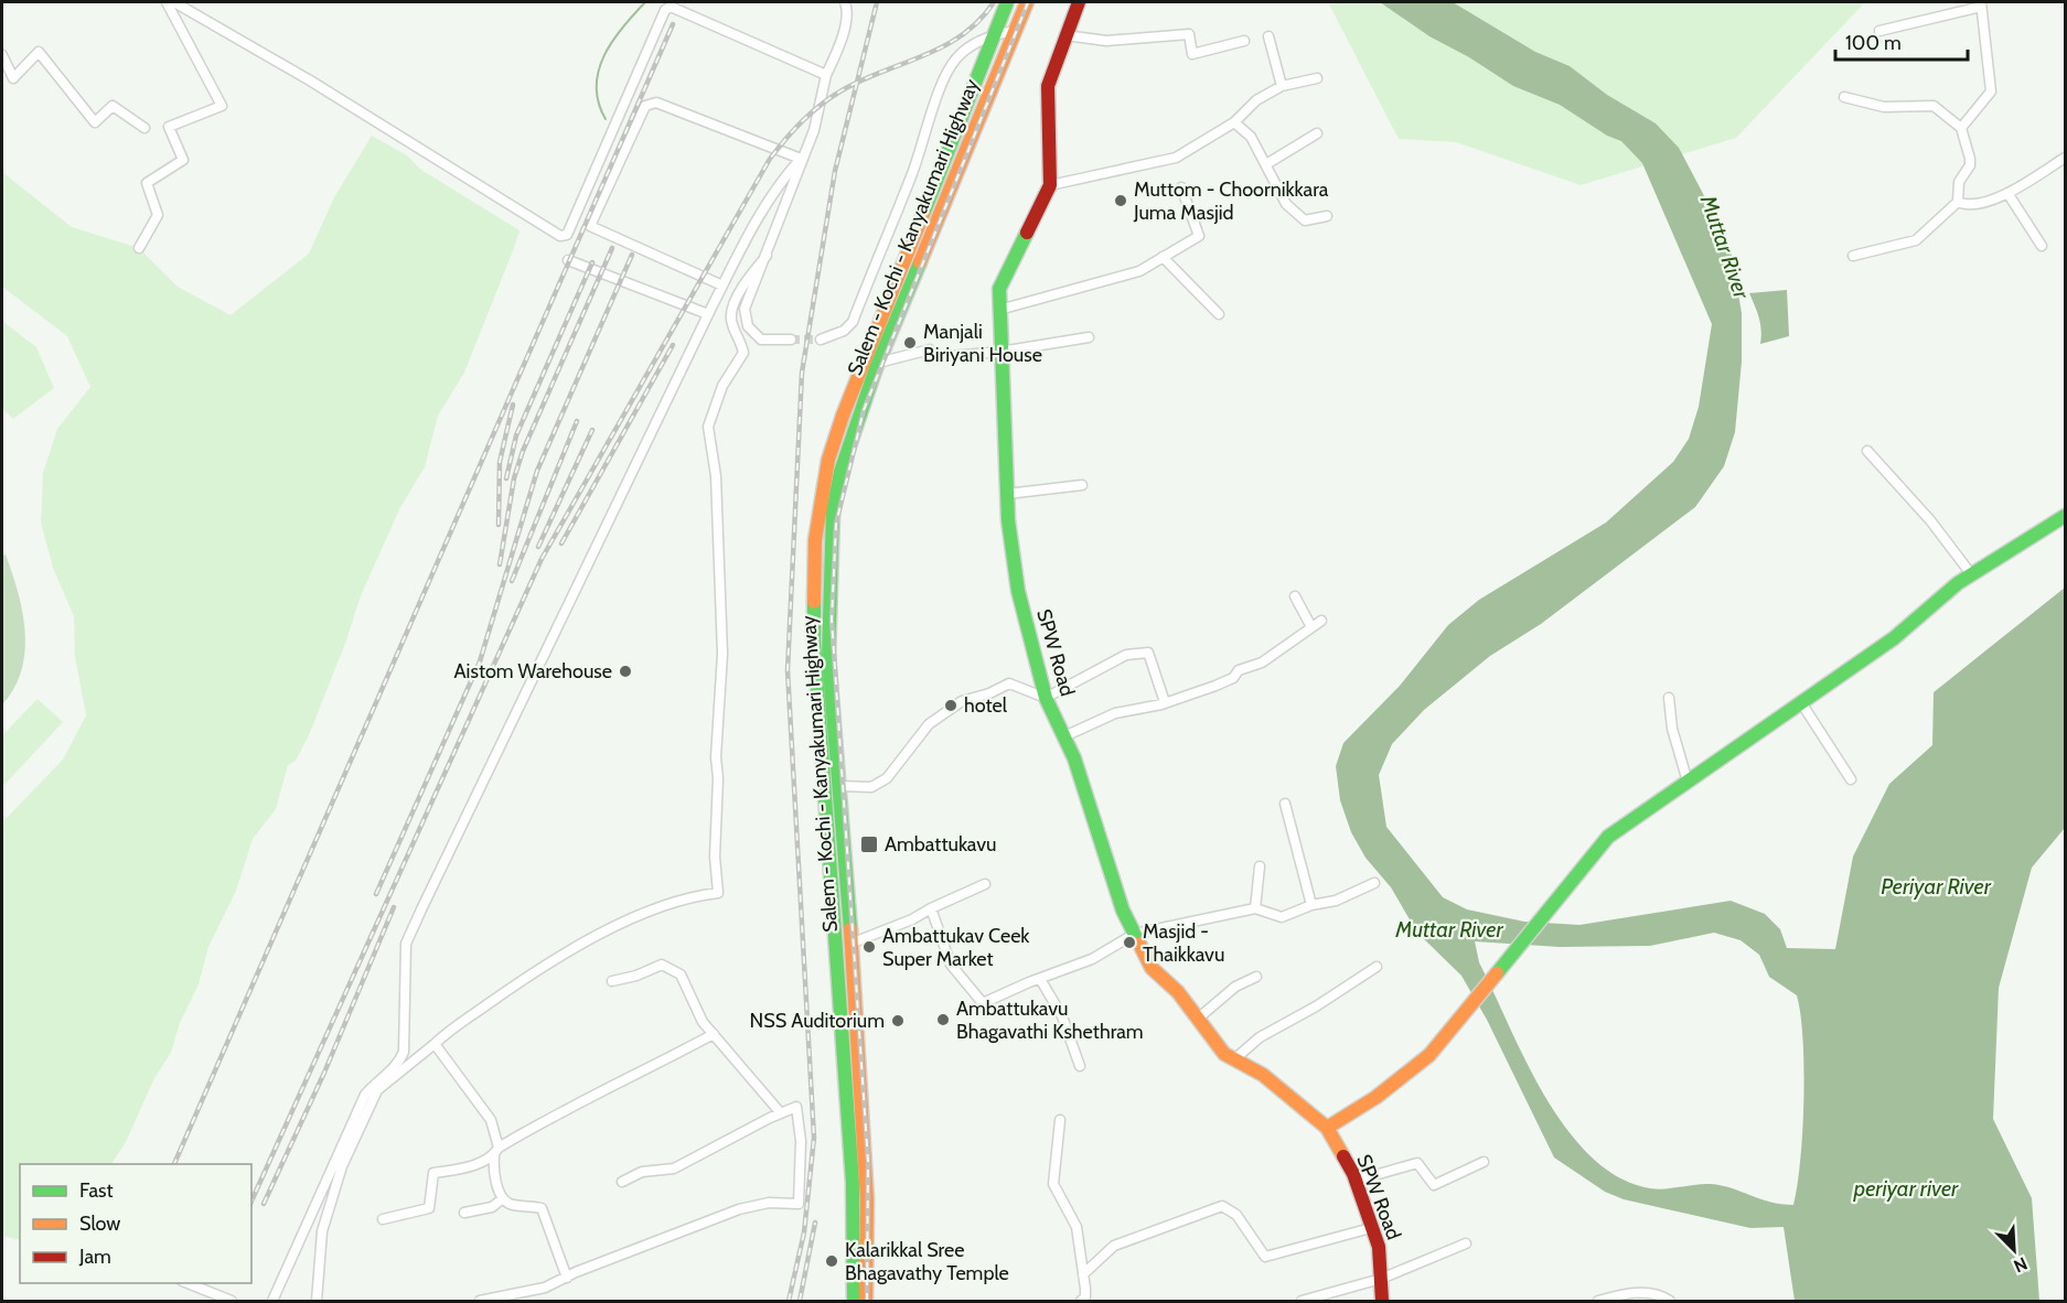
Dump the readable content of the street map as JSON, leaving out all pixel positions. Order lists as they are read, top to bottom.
{
  "streets": {
    "main road": ["Salem - Kochi - Kanyakumari Highway", "SPW Road"]
  },
  "water": ["Muttar River", "Periyar River", "periyar river"],
  "places": {
    "other": [
      "Muttom - Choornikkara Juma Masjid",
      "Manjali Biriyani House",
      "Aistom Warehouse",
      "hotel",
      "Masjid - Thaikkavu",
      "Ambattukav Ceek Super Market",
      "Ambattukavu Bhagavathi Kshethram",
      "NSS Auditorium",
      "Kalarikkal Sree Bhagavathy Temple"
    ],
    "transit": ["Ambattukavu"]
  },
  "legend": ["Fast", "Slow", "Jam"],
  "scale_bar": "100 m",
  "north": "bottom right"
}
